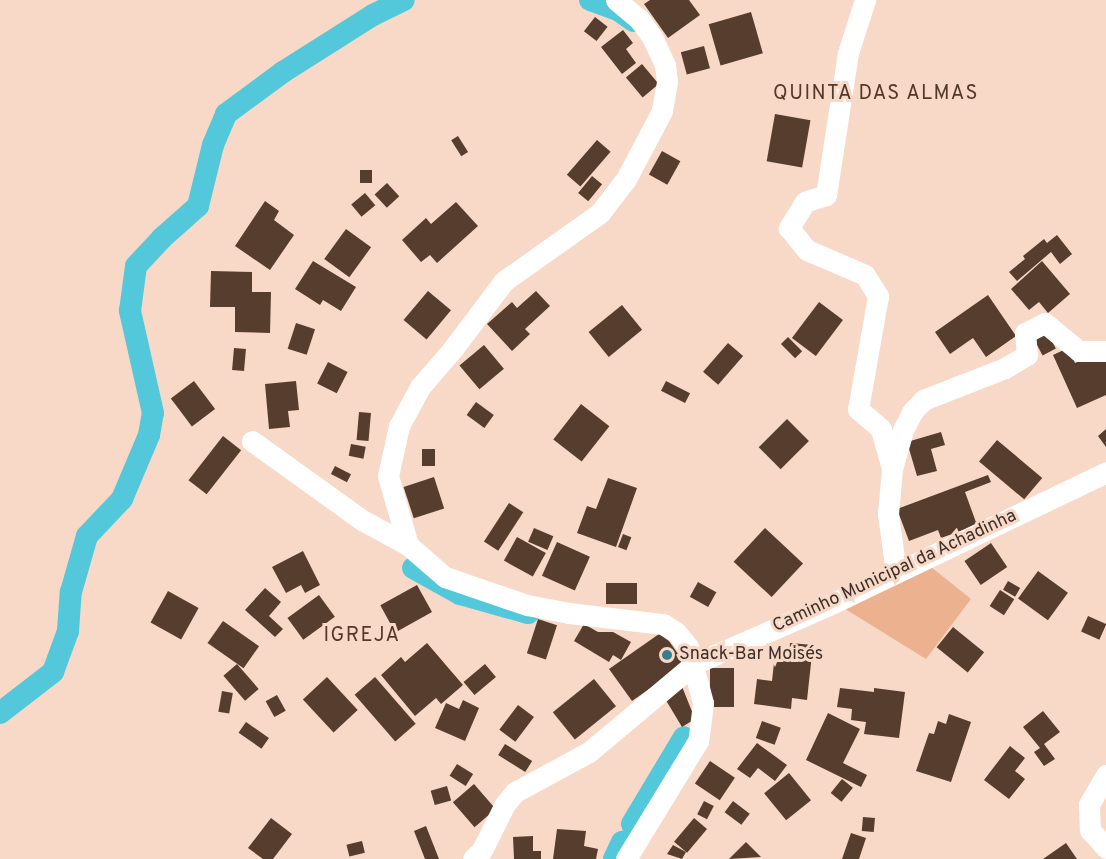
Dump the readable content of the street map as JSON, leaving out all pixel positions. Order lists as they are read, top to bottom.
{
  "streets": {
    "street": ["Caminho Municipal da Achadinha"]
  },
  "districts": ["QUINTA DAS ALMAS", "IGREJA"],
  "places": ["Snack-Bar Moisés"]
}
